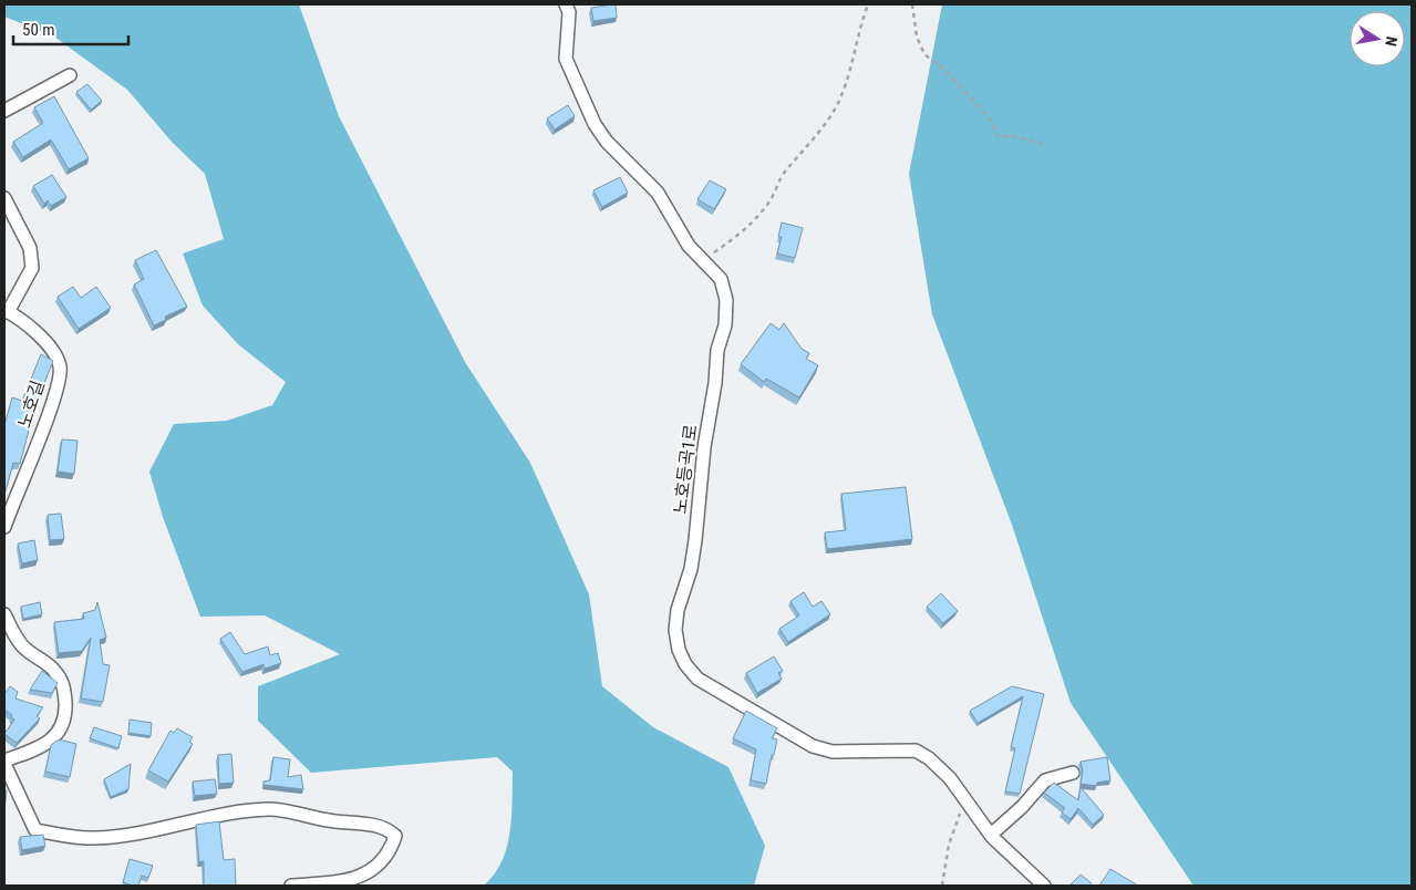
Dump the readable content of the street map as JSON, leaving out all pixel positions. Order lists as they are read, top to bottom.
{
  "streets": {
    "street": ["노호길", "노호등곡1로"]
  },
  "scale_bar": "50 m",
  "north": "right"
}
